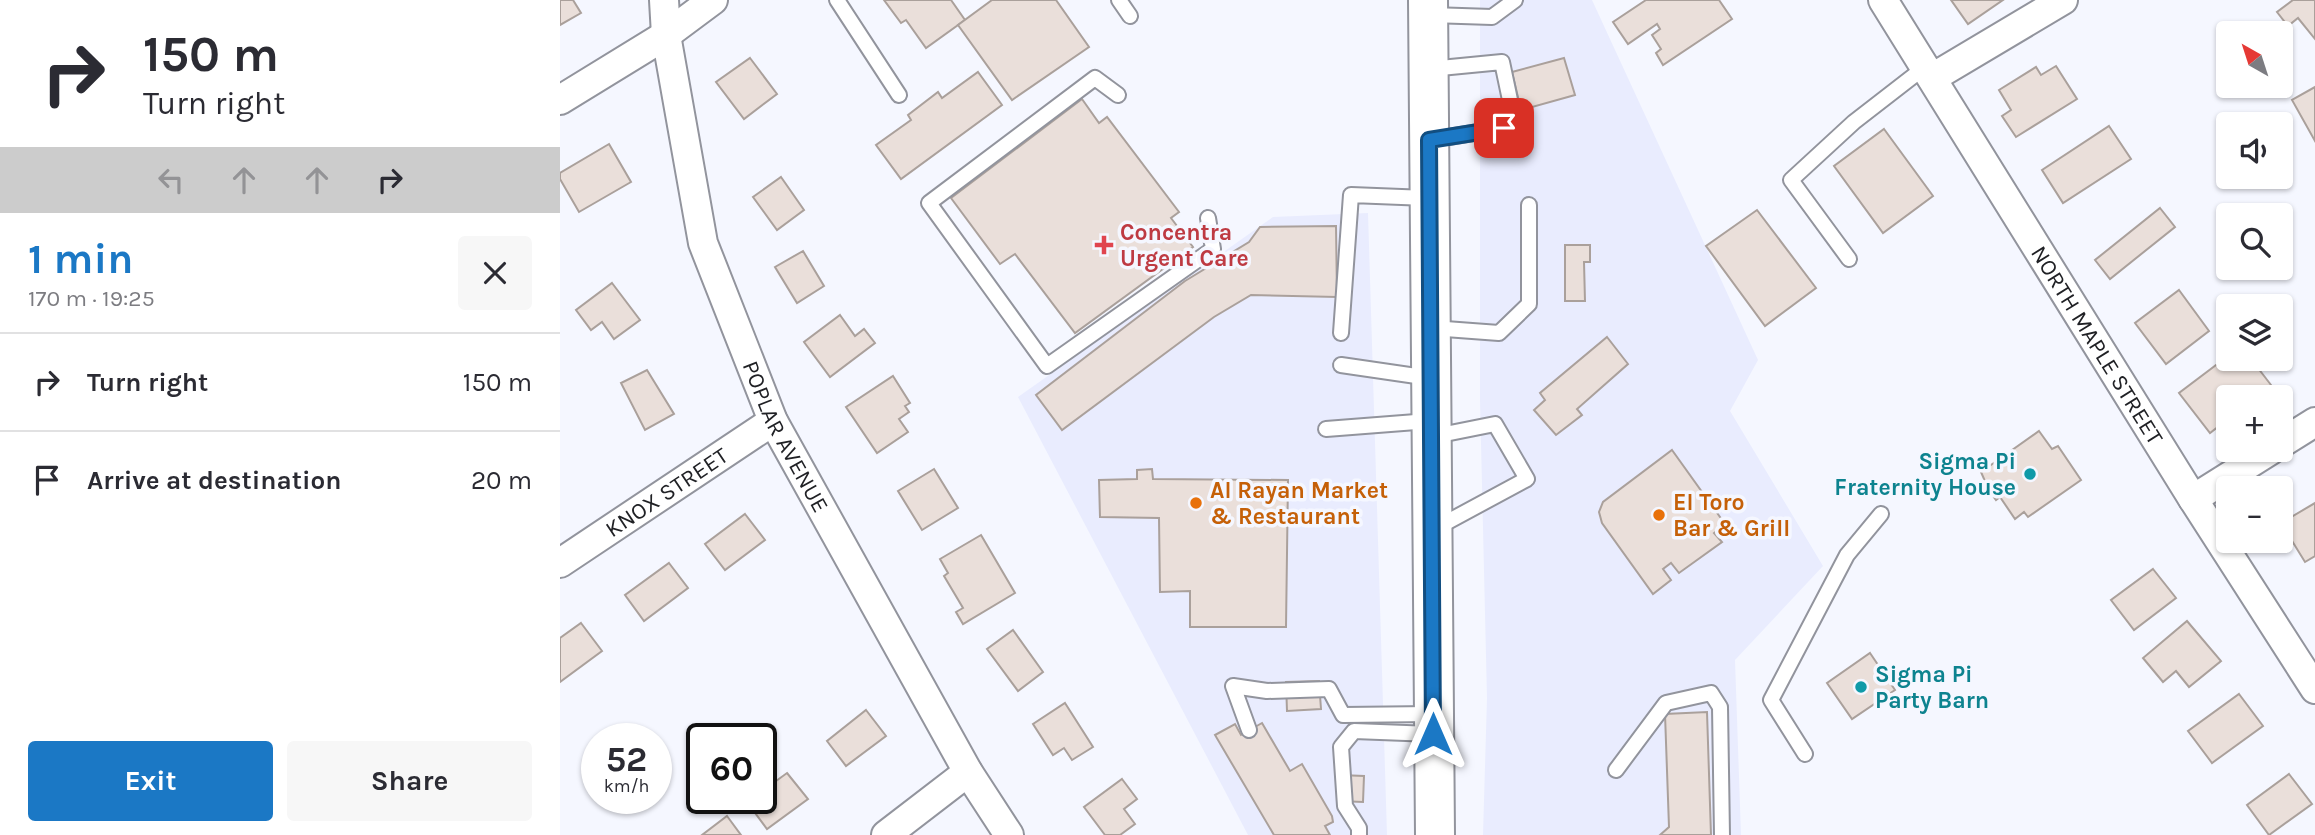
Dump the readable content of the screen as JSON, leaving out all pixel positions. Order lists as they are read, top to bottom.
{
  "streets": {
    "street": ["NORTH MAPLE STREET", "POPLAR AVENUE", "KNOX STREET"]
  },
  "crossings": [
    ["POPLAR AVENUE", "KNOX STREET"]
  ],
  "places": {
    "health": ["Concentra Urgent Care"],
    "other": [
      "Sigma Pi Fraternity House",
      "Al Rayan Market & Restaurant",
      "El Toro Bar & Grill",
      "Sigma Pi Party Barn"
    ]
  },
  "north": "top left",
  "page": {
    "turn": ["150 m", "Turn right"],
    "map_buttons": ["+", "−"],
    "heading": ["1 min", "170 m · 19:25"],
    "list": [
      {
        "name": "Turn right",
        "value": "150 m"
      },
      {
        "name": "Arrive at destination",
        "value": "20 m"
      }
    ],
    "speed": "52 km/h",
    "limit": "60",
    "buttons": ["Exit", "Share"]
  }
}
